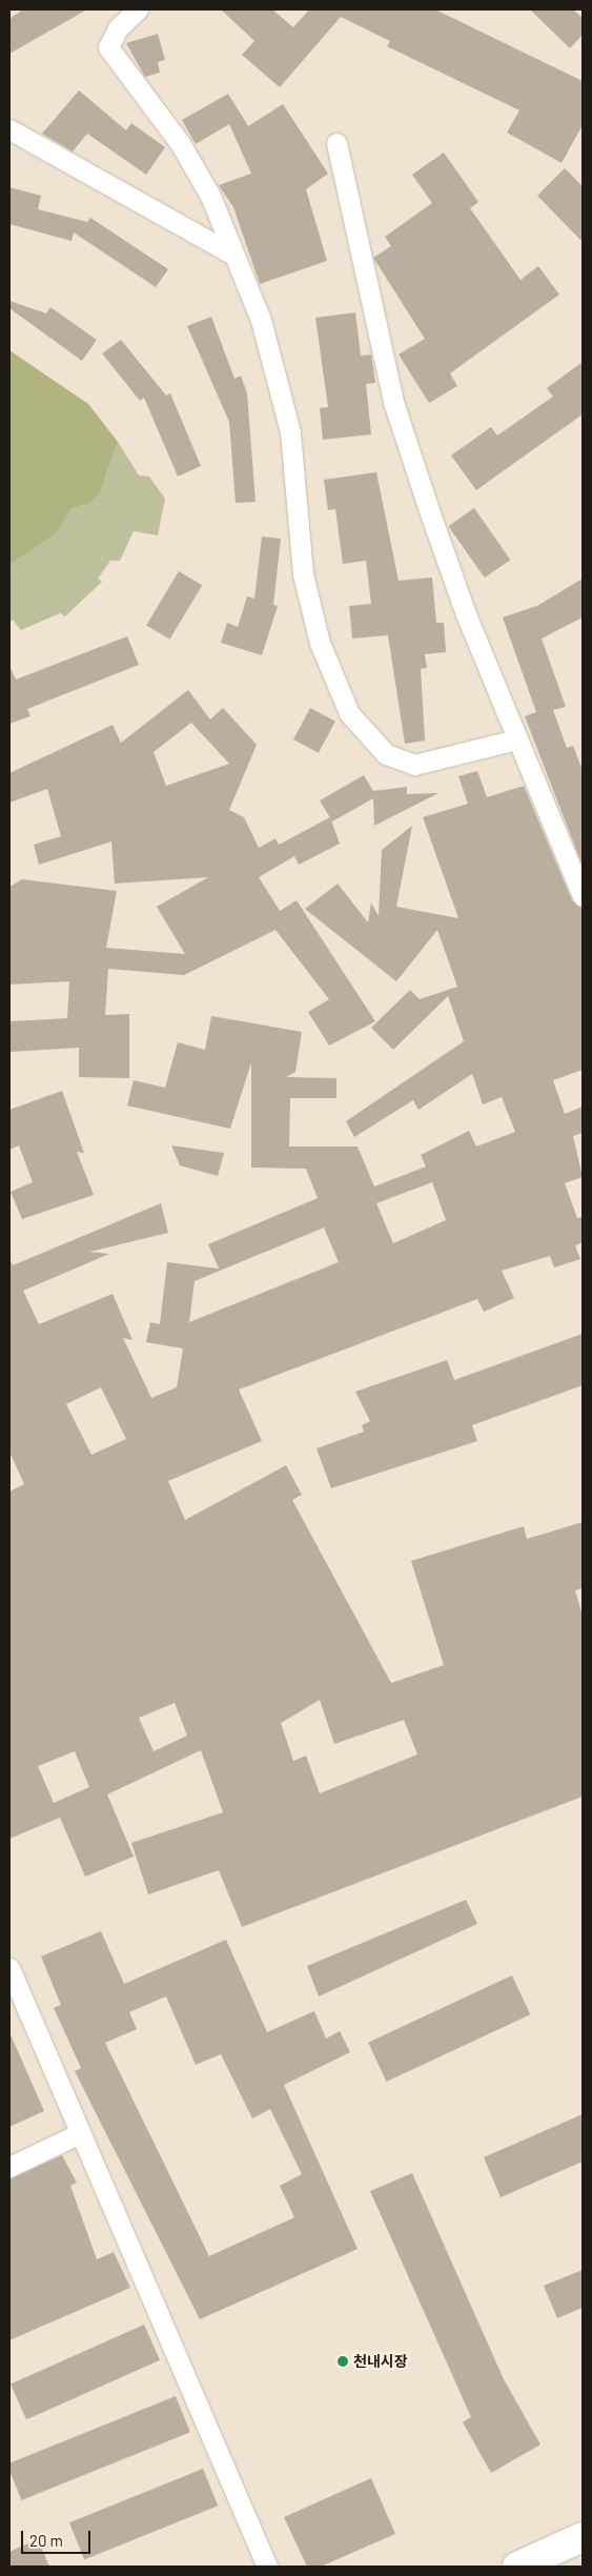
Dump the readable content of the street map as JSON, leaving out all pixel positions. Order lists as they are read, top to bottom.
{
  "places": ["천내시장"],
  "scale_bar": "20 m"
}
